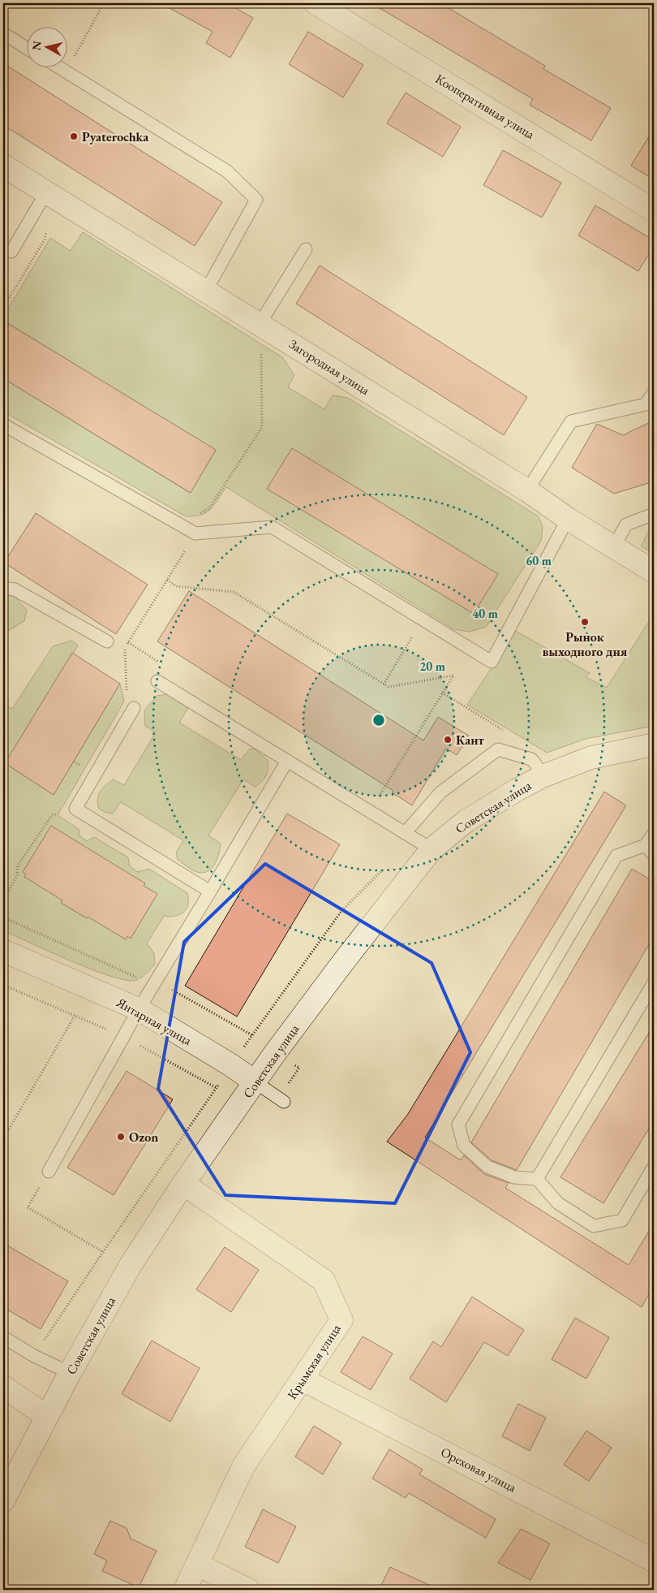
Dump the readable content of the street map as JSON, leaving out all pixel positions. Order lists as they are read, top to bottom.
{
  "streets": {
    "street": [
      "Кооперативная улица",
      "Загородная улица",
      "Советская улица",
      "Янтарная улица",
      "Крымская улица",
      "Ореховая улица"
    ]
  },
  "crossings": [
    ["Советская улица", "Янтарная улица"],
    ["Советская улица", "Крымская улица"],
    ["Крымская улица", "Ореховая улица"]
  ],
  "places": [
    "Pyaterochka",
    "Рынок выходного дня",
    "Кант",
    "Ozon"
  ],
  "north": "left",
  "rings": ["60 m", "40 m", "20 m"]
}
